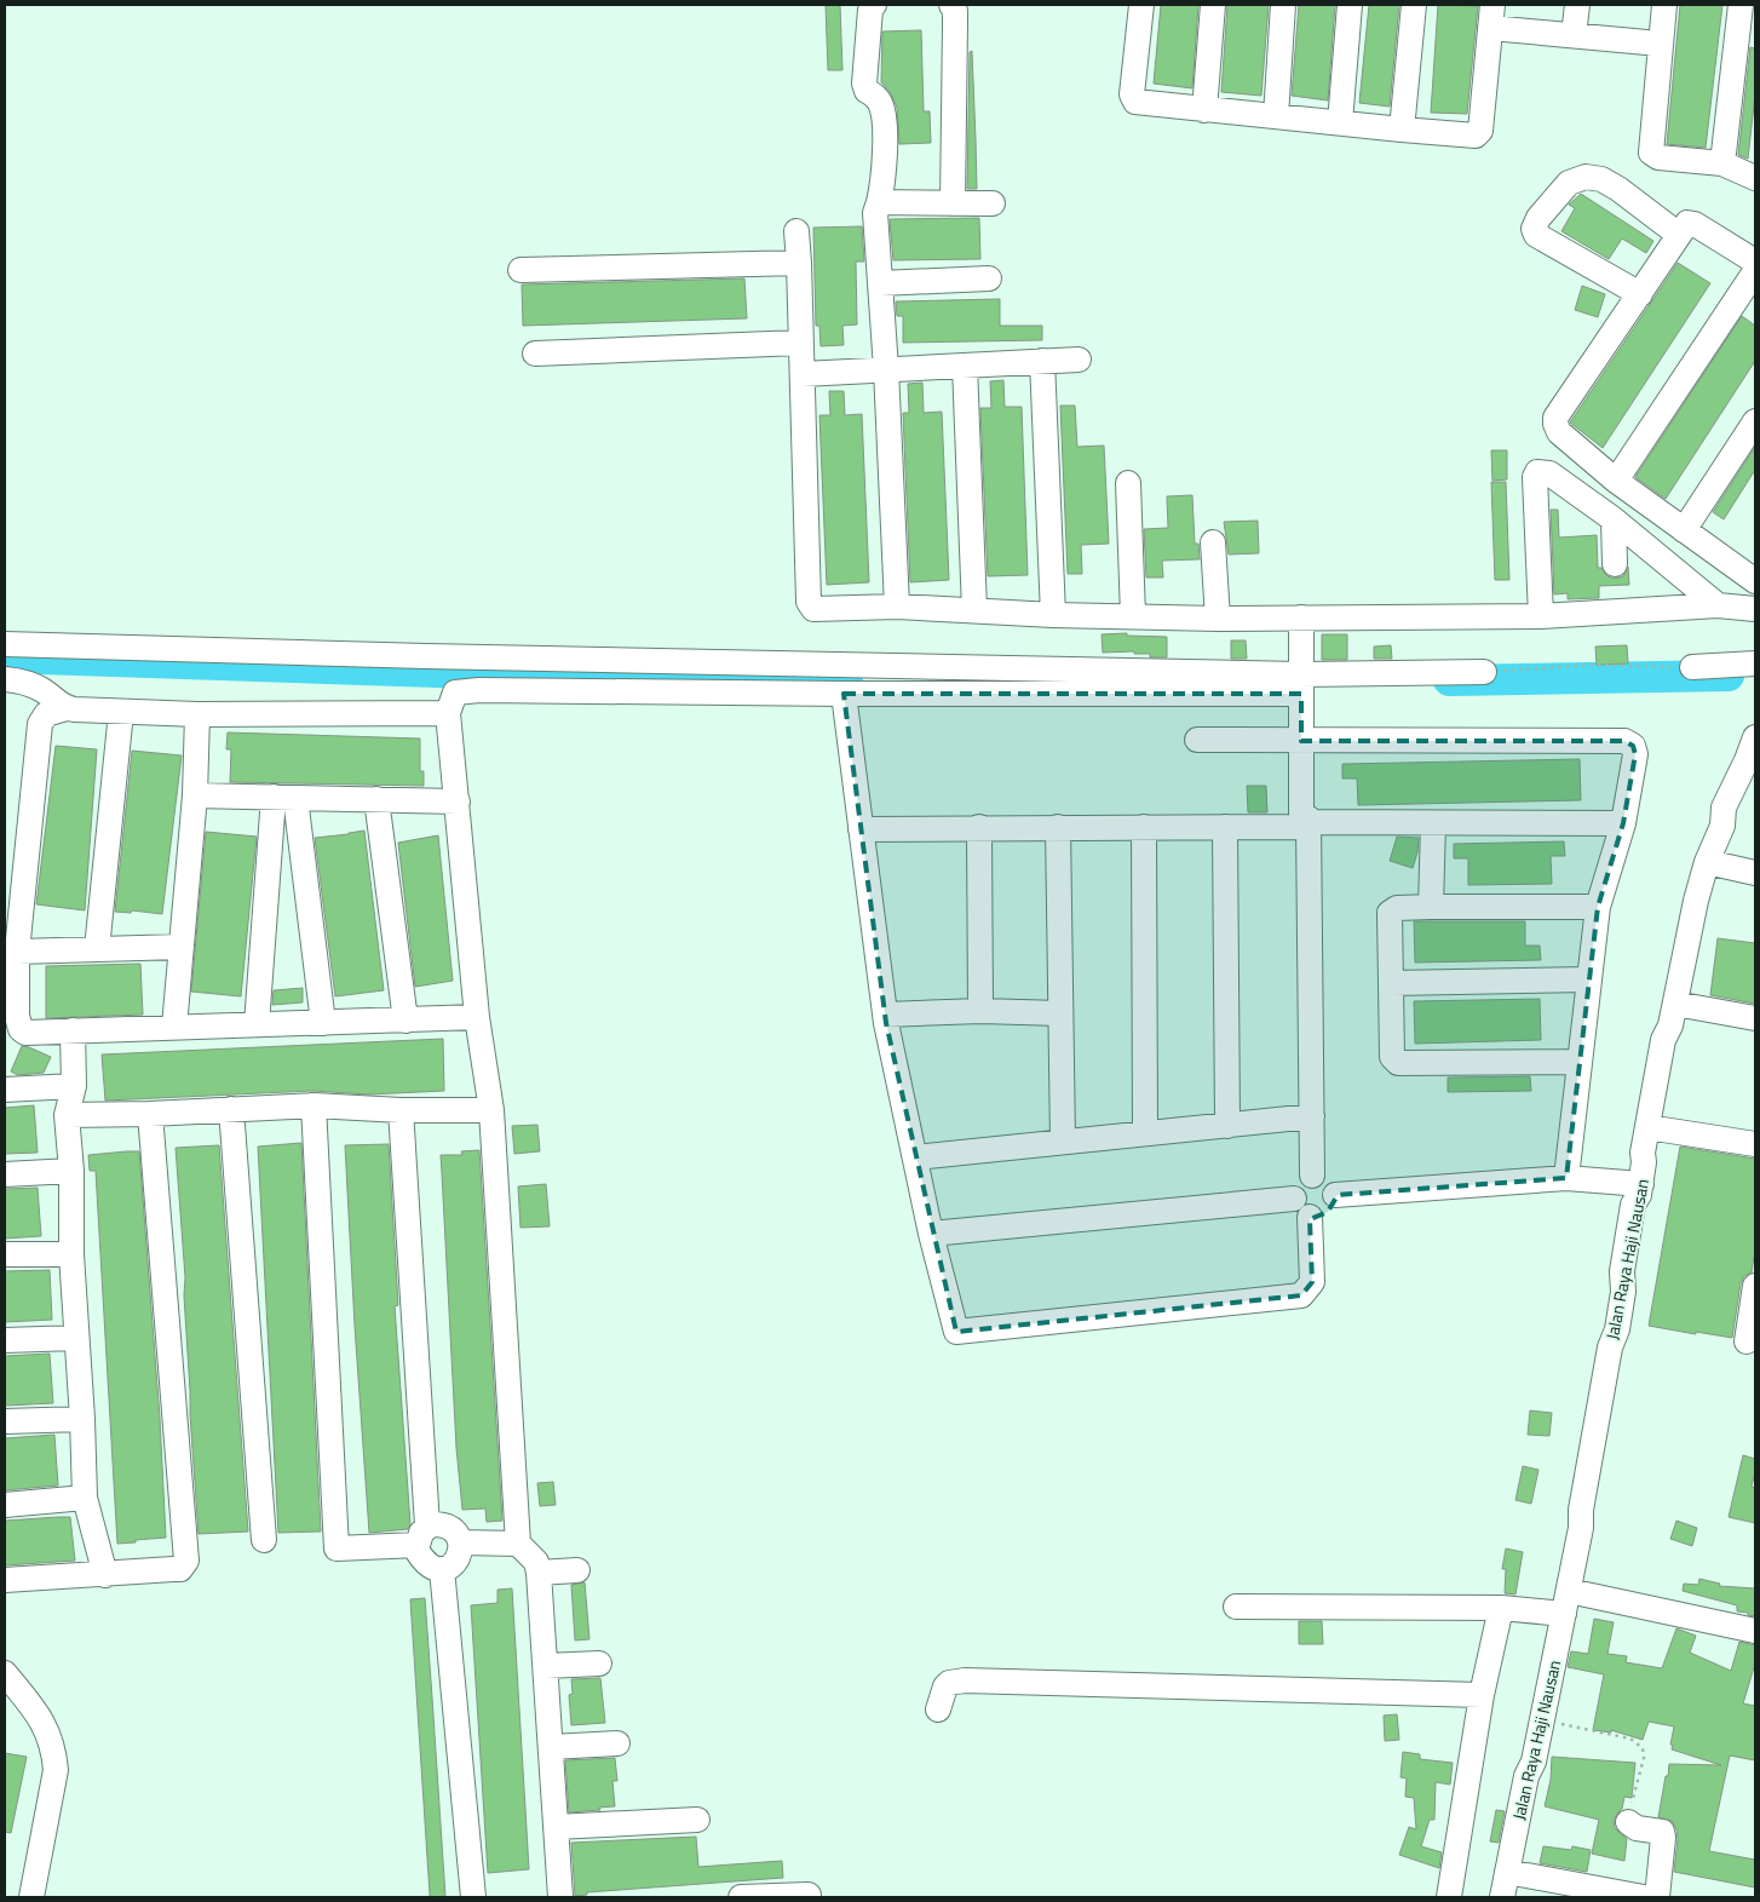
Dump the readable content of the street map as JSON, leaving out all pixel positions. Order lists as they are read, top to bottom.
{
  "streets": {
    "street": ["Jalan Raya Haji Nausan"]
  }
}
